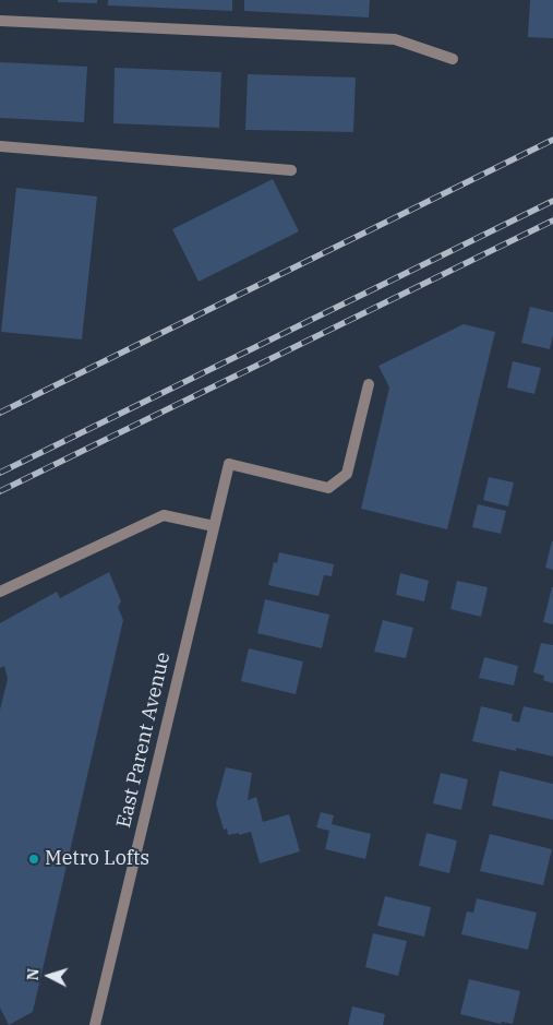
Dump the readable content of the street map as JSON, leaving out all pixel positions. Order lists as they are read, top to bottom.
{
  "streets": {
    "street": ["East Parent Avenue"]
  },
  "places": ["Metro Lofts"],
  "north": "left"
}
